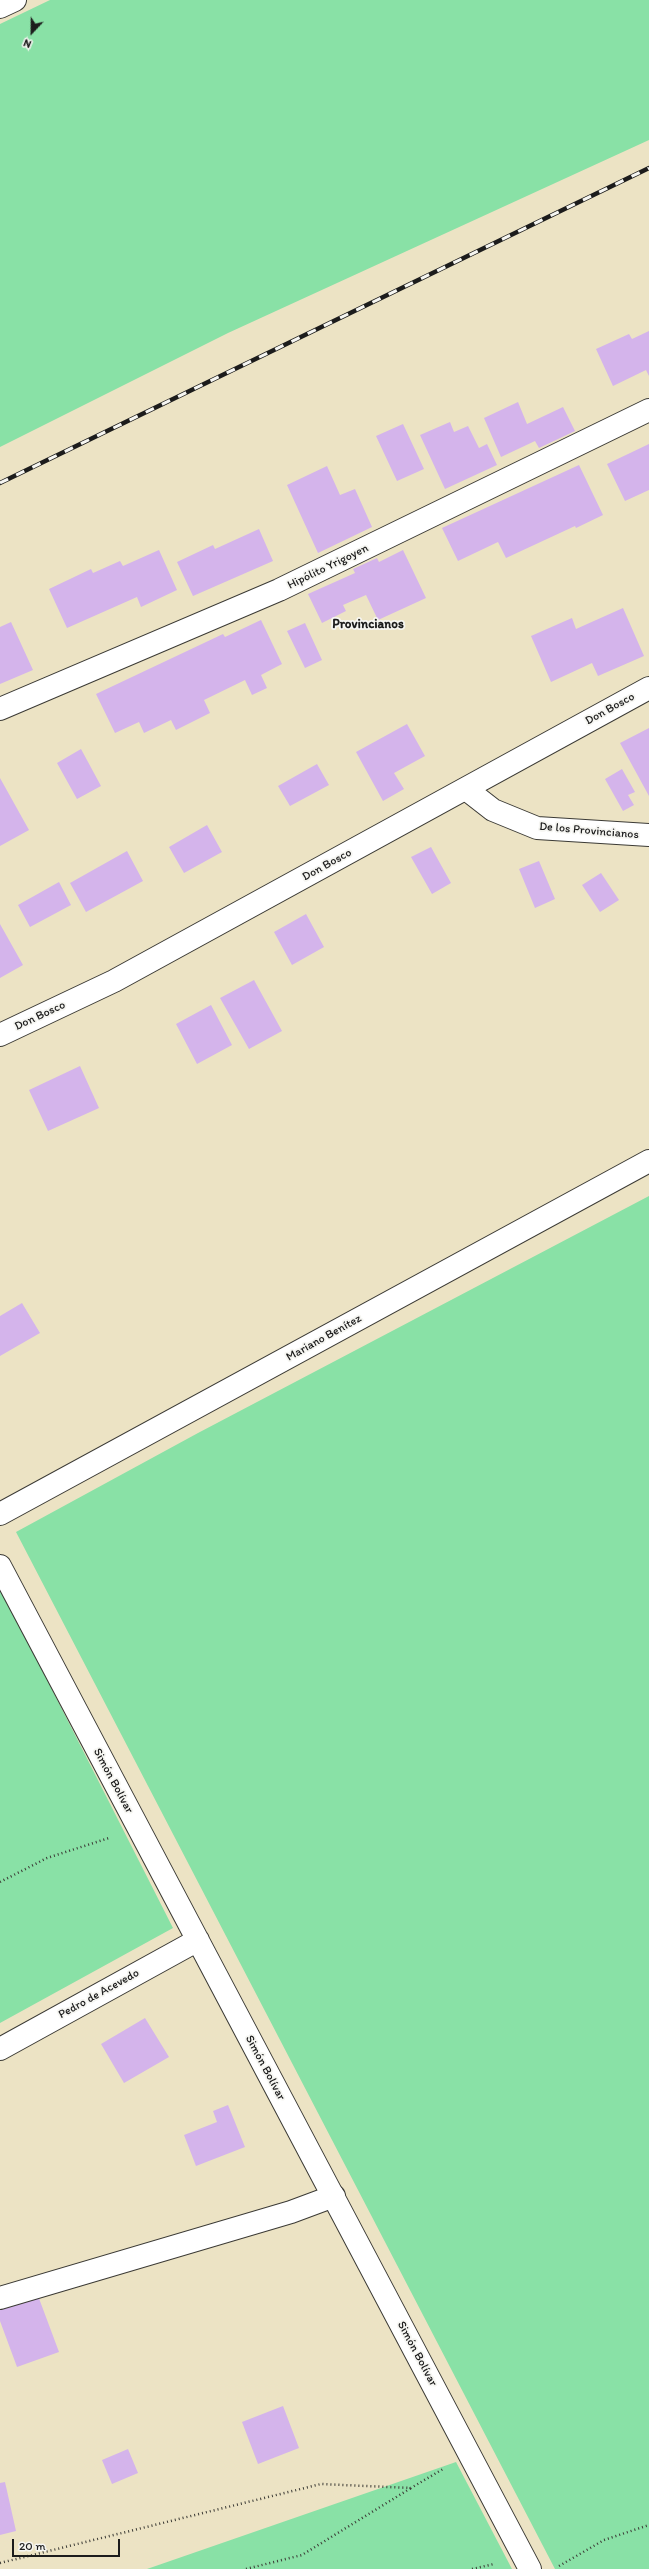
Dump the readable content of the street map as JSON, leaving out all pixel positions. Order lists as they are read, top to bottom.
{
  "streets": {
    "street": [
      "Hipólito Yrigoyen",
      "Don Bosco",
      "De los Provincianos",
      "Mariano Benítez",
      "Simón Bolívar",
      "Pedro de Acevedo"
    ]
  },
  "crossings": [
    ["Don Bosco", "De los Provincianos"],
    ["Simón Bolívar", "Pedro de Acevedo"]
  ],
  "districts": ["Provincianos"],
  "scale_bar": "20 m",
  "north": "bottom"
}
